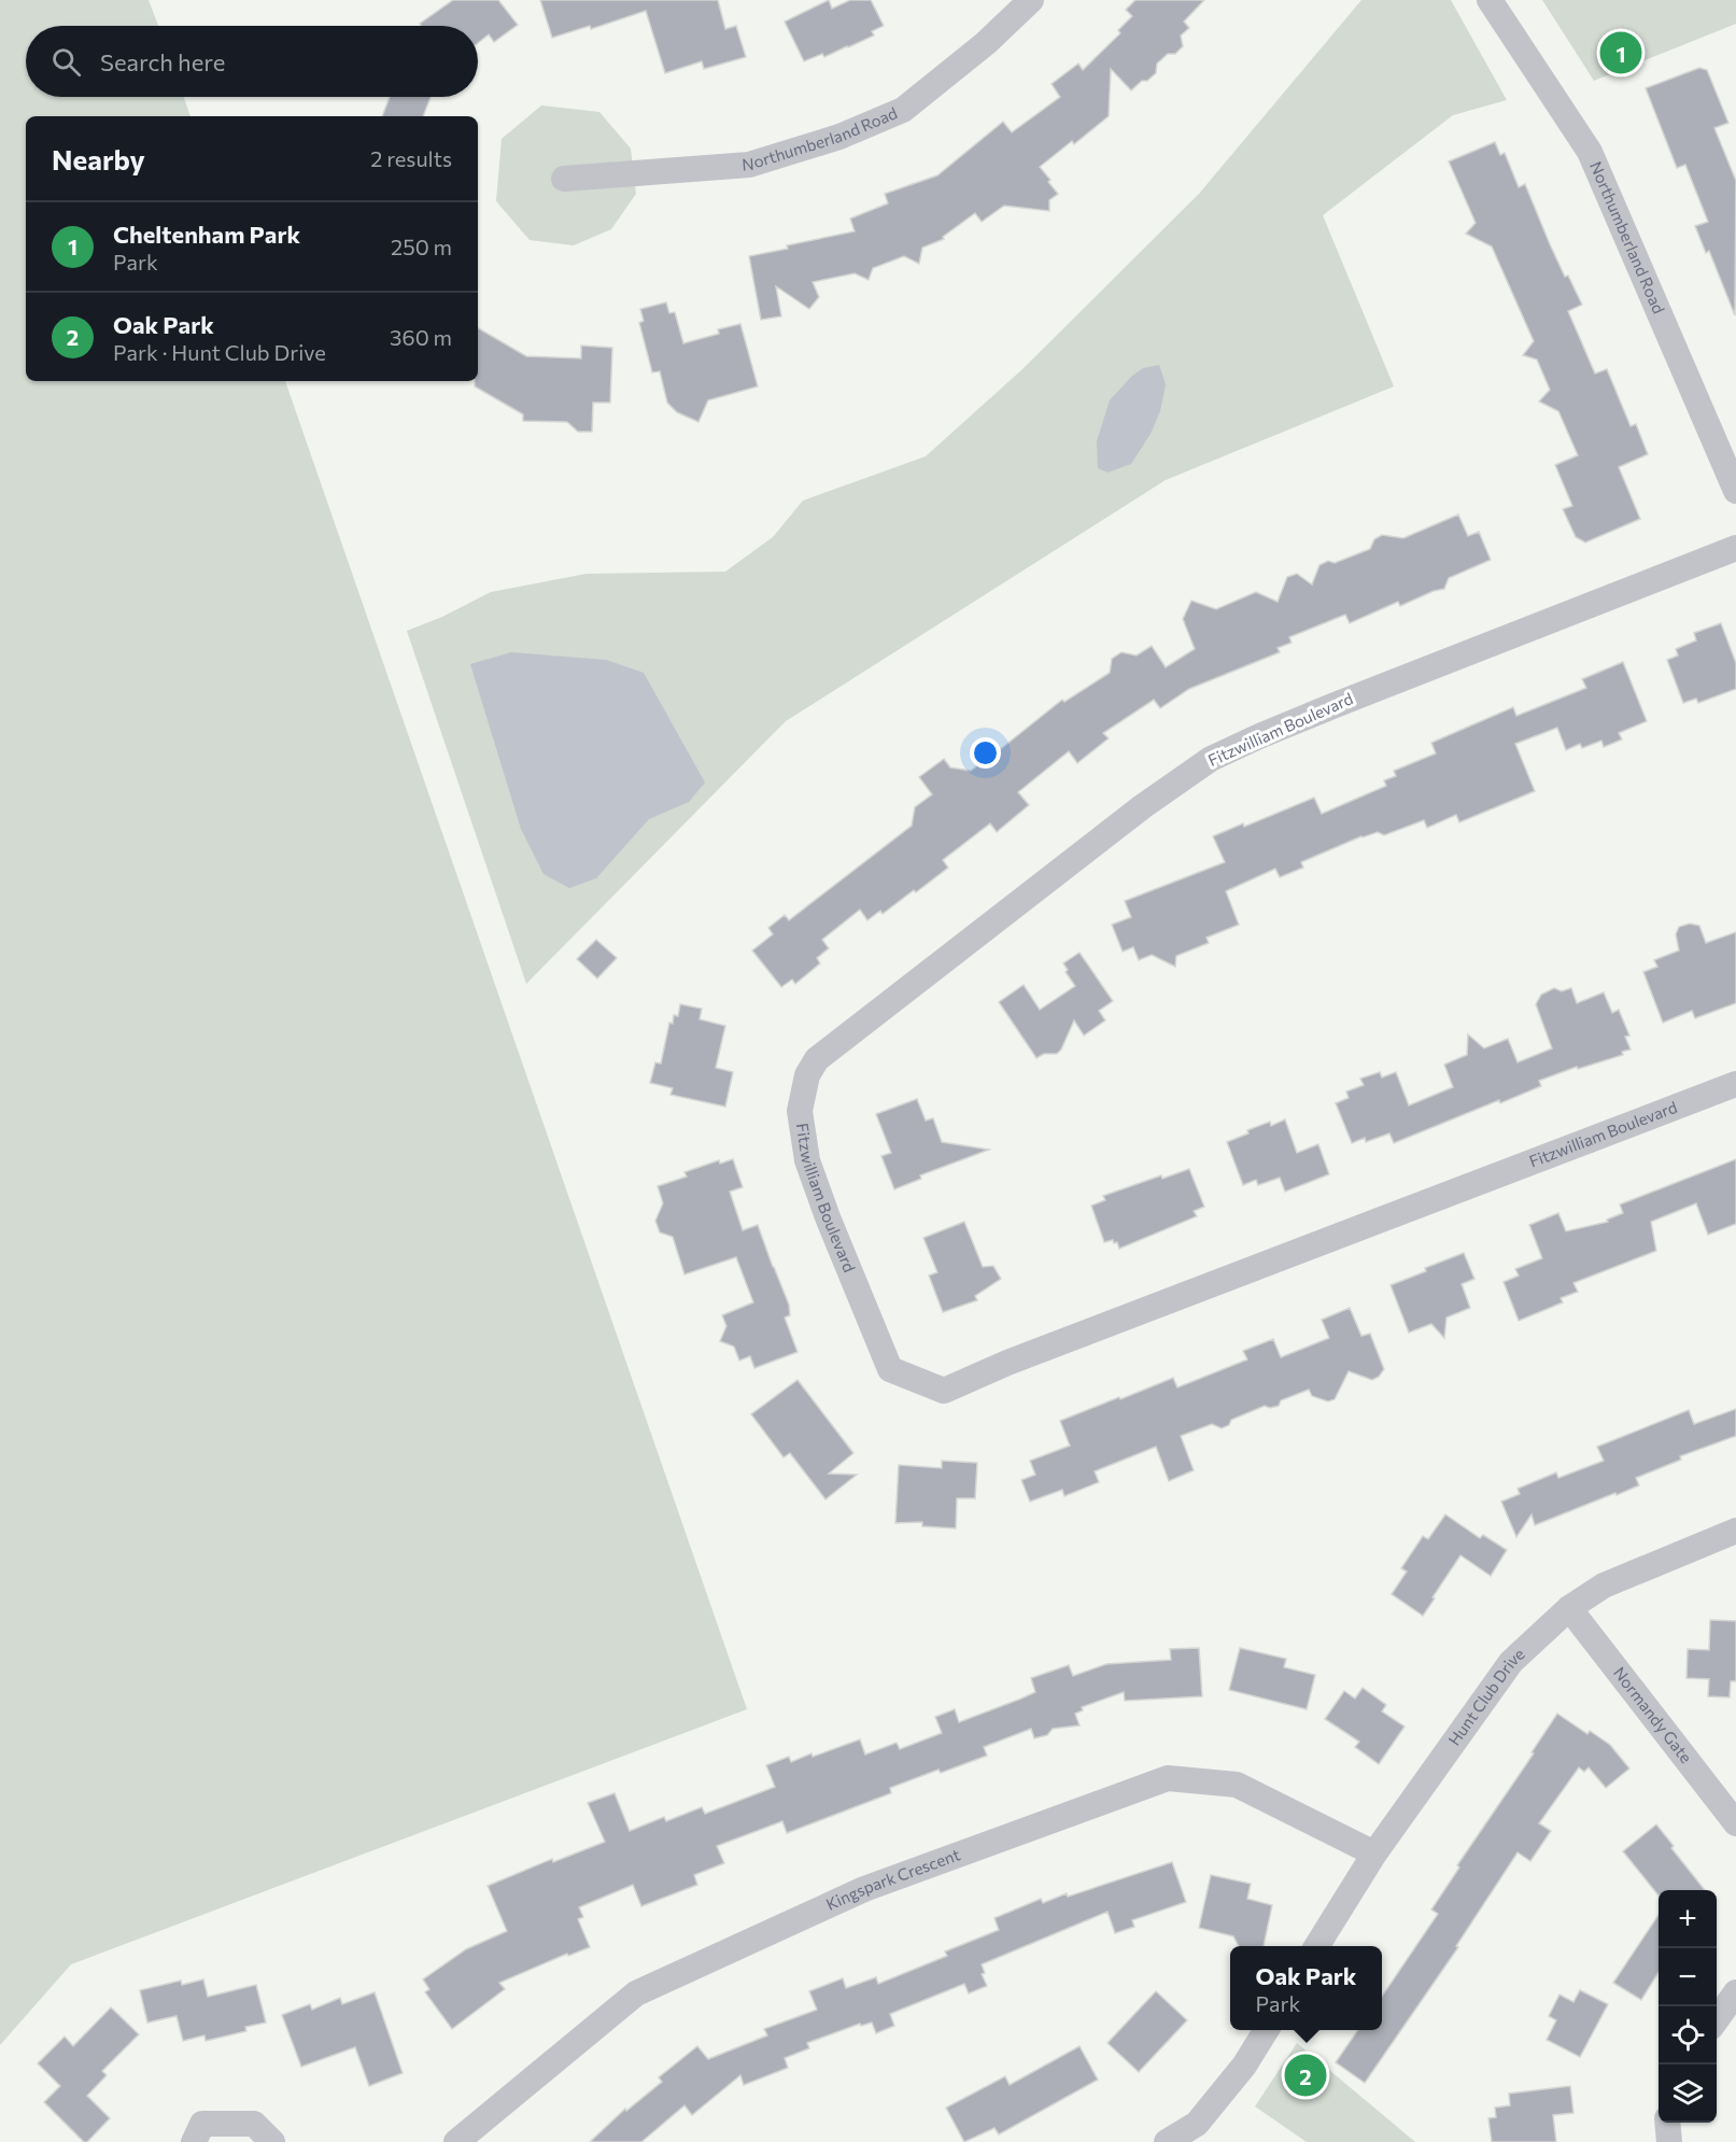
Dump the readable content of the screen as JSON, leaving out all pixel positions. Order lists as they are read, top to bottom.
{
  "streets": {
    "street": [
      "Northumberland Road",
      "Fitzwilliam Boulevard",
      "Hunt Club Drive",
      "Normandy Gate",
      "Kingspark Crescent"
    ]
  },
  "crossings": [
    ["Hunt Club Drive", "Normandy Gate"],
    ["Hunt Club Drive", "Kingspark Crescent"]
  ],
  "page": {
    "search": "Search here",
    "pins": ["1", "2"],
    "heading": ["Nearby", "2 results"],
    "list": [
      {
        "mark": "1",
        "name": "Cheltenham Park",
        "note": "Park",
        "value": "250 m"
      },
      {
        "mark": "2",
        "name": "Oak Park",
        "note": "Park · Hunt Club Drive",
        "value": "360 m"
      }
    ],
    "map_buttons": ["+", "−"],
    "popup": ["Oak Park", "Park"]
  }
}
